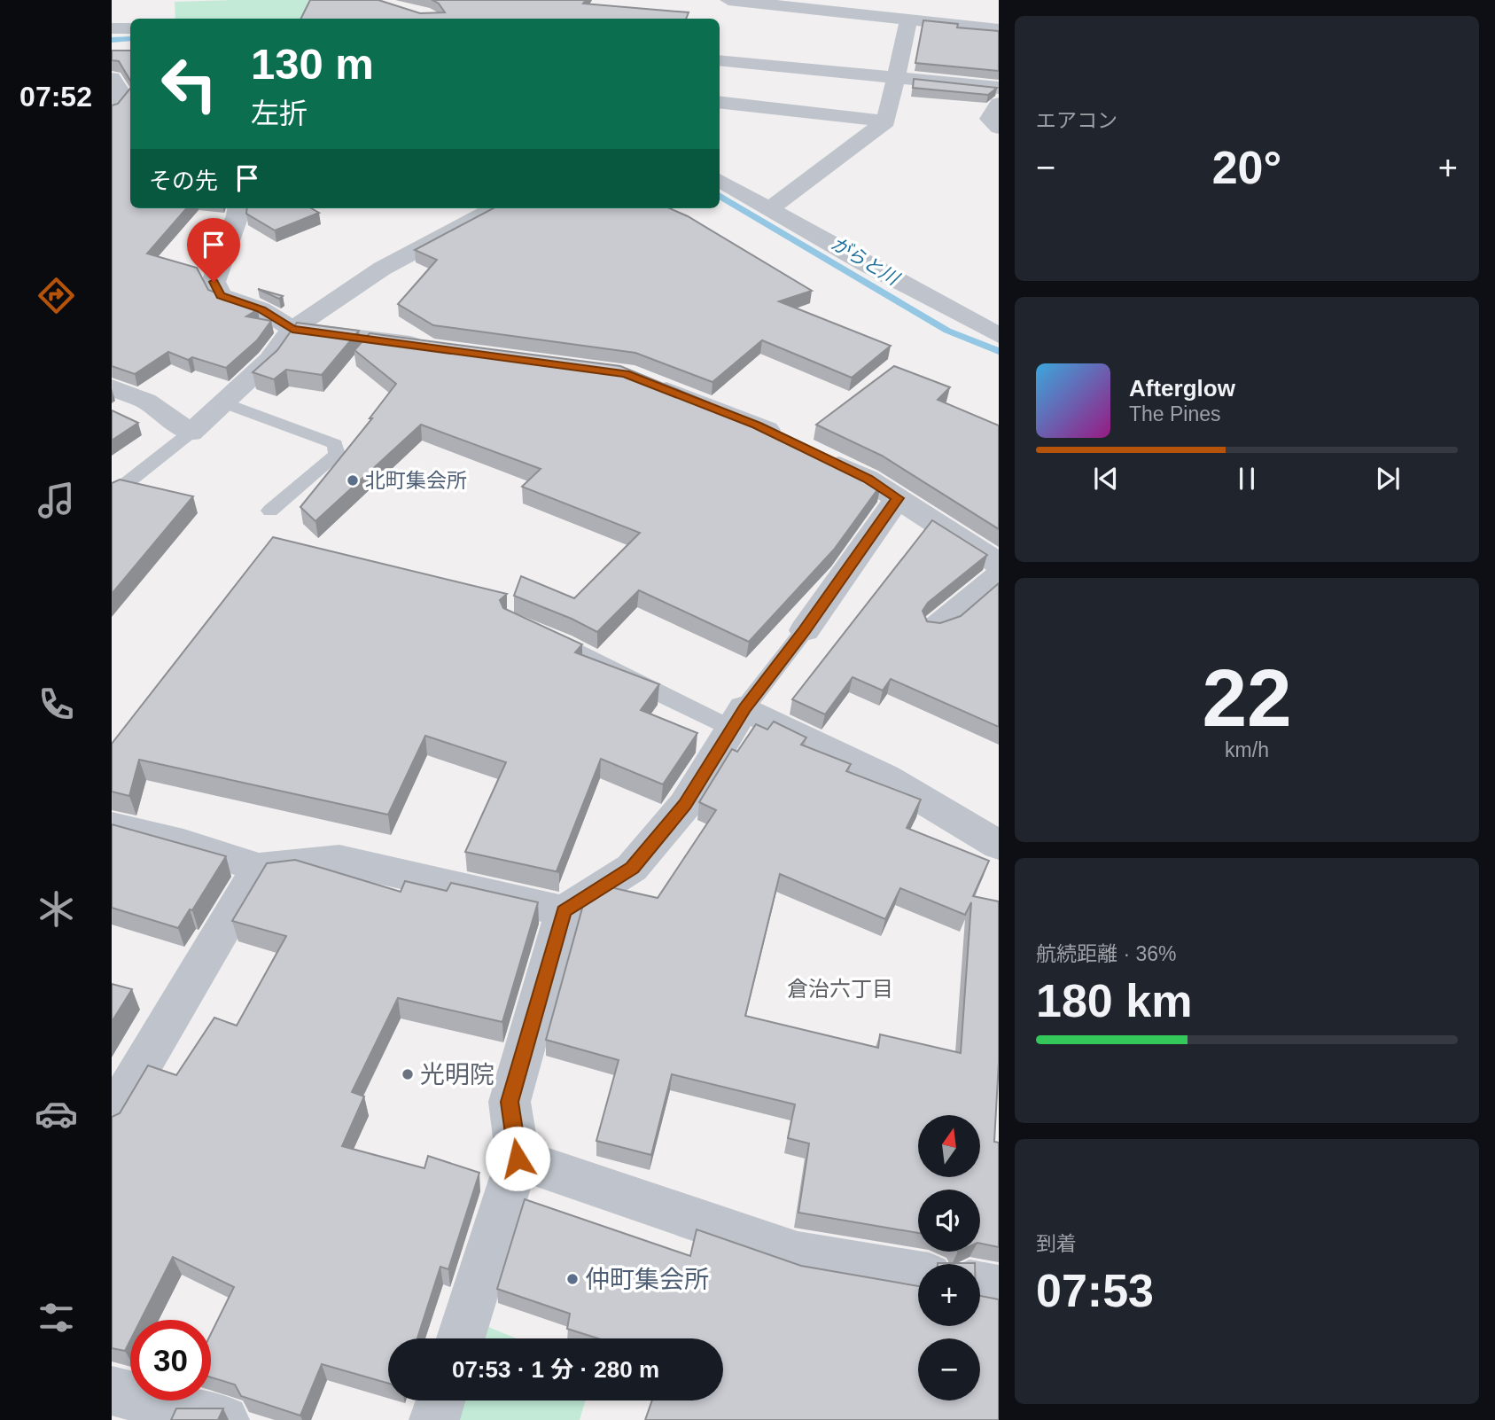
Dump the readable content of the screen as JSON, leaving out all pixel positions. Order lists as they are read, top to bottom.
{
  "districts": ["倉治六丁目"],
  "water": ["がらと川"],
  "places": ["北町集会所", "光明院", "仲町集会所"],
  "north": "top",
  "page": {
    "tabs": "07:52",
    "tile": [
      "エアコン",
      ["22", "km/h"],
      ["航続距離 · 36%", "180 km"],
      ["到着", "07:53"]
    ],
    "turn": ["130 m", "左折"],
    "heat": ["−", "20°", "+"],
    "then": "その先",
    "song": ["Afterglow", "The Pines"],
    "map_buttons": ["+", "−"],
    "limit": "30",
    "trip": "07:53 · 1 分 · 280 m"
  }
}
